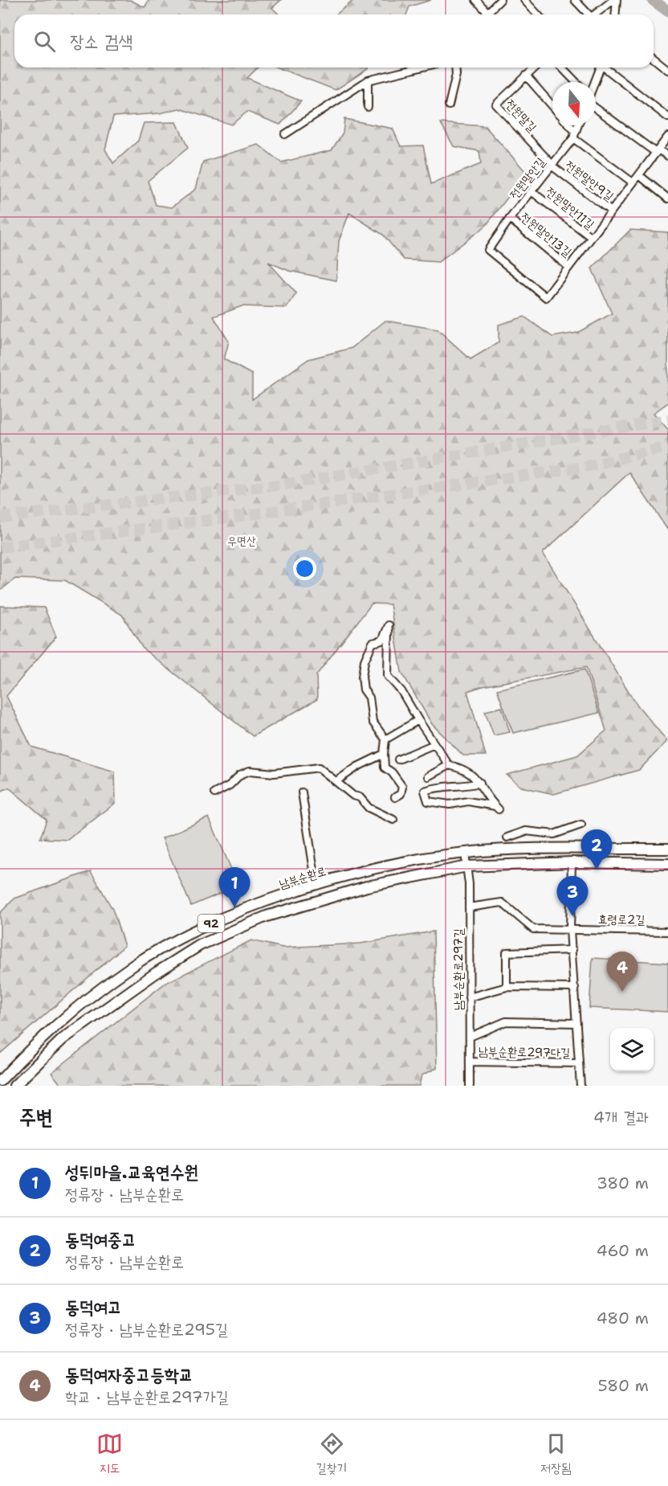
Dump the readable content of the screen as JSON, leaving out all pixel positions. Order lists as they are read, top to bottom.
{
  "streets": {
    "main road": ["남부순환로", "92"],
    "street": [
      "전원말길",
      "전원말안길",
      "전원말안9길",
      "전원말안11길",
      "전원말안13길",
      "효령로2길",
      "남부순환로297길",
      "남부순환로297다길"
    ]
  },
  "crossings": [
    ["전원말길", "전원말안길"],
    ["전원말길", "전원말안9길"],
    ["전원말안길", "전원말안9길"],
    ["전원말안길", "전원말안11길"],
    ["전원말안길", "전원말안13길"],
    ["전원말안9길", "전원말안11길"],
    ["전원말안11길", "전원말안13길"],
    ["남부순환로", "남부순환로297길"],
    ["효령로2길", "남부순환로297길"],
    ["92", "남부순환로297길"],
    ["남부순환로297길", "남부순환로297다길"]
  ],
  "parks": ["우면산"],
  "north": "bottom",
  "page": {
    "search": "장소 검색",
    "pins": [
      "2",
      "1",
      "3",
      "4"
    ],
    "heading": ["주변", "4개 결과"],
    "list": [
      {
        "mark": "1",
        "name": "성뒤마을.교육연수원",
        "note": "정류장 · 남부순환로",
        "value": "380 m"
      },
      {
        "mark": "2",
        "name": "동덕여중고",
        "note": "정류장 · 남부순환로",
        "value": "460 m"
      },
      {
        "mark": "3",
        "name": "동덕여고",
        "note": "정류장 · 남부순환로295길",
        "value": "480 m"
      },
      {
        "mark": "4",
        "name": "동덕여자중고등학교",
        "note": "학교 · 남부순환로297가길",
        "value": "580 m"
      }
    ],
    "nav": ["지도", "길찾기", "저장됨"]
  }
}
